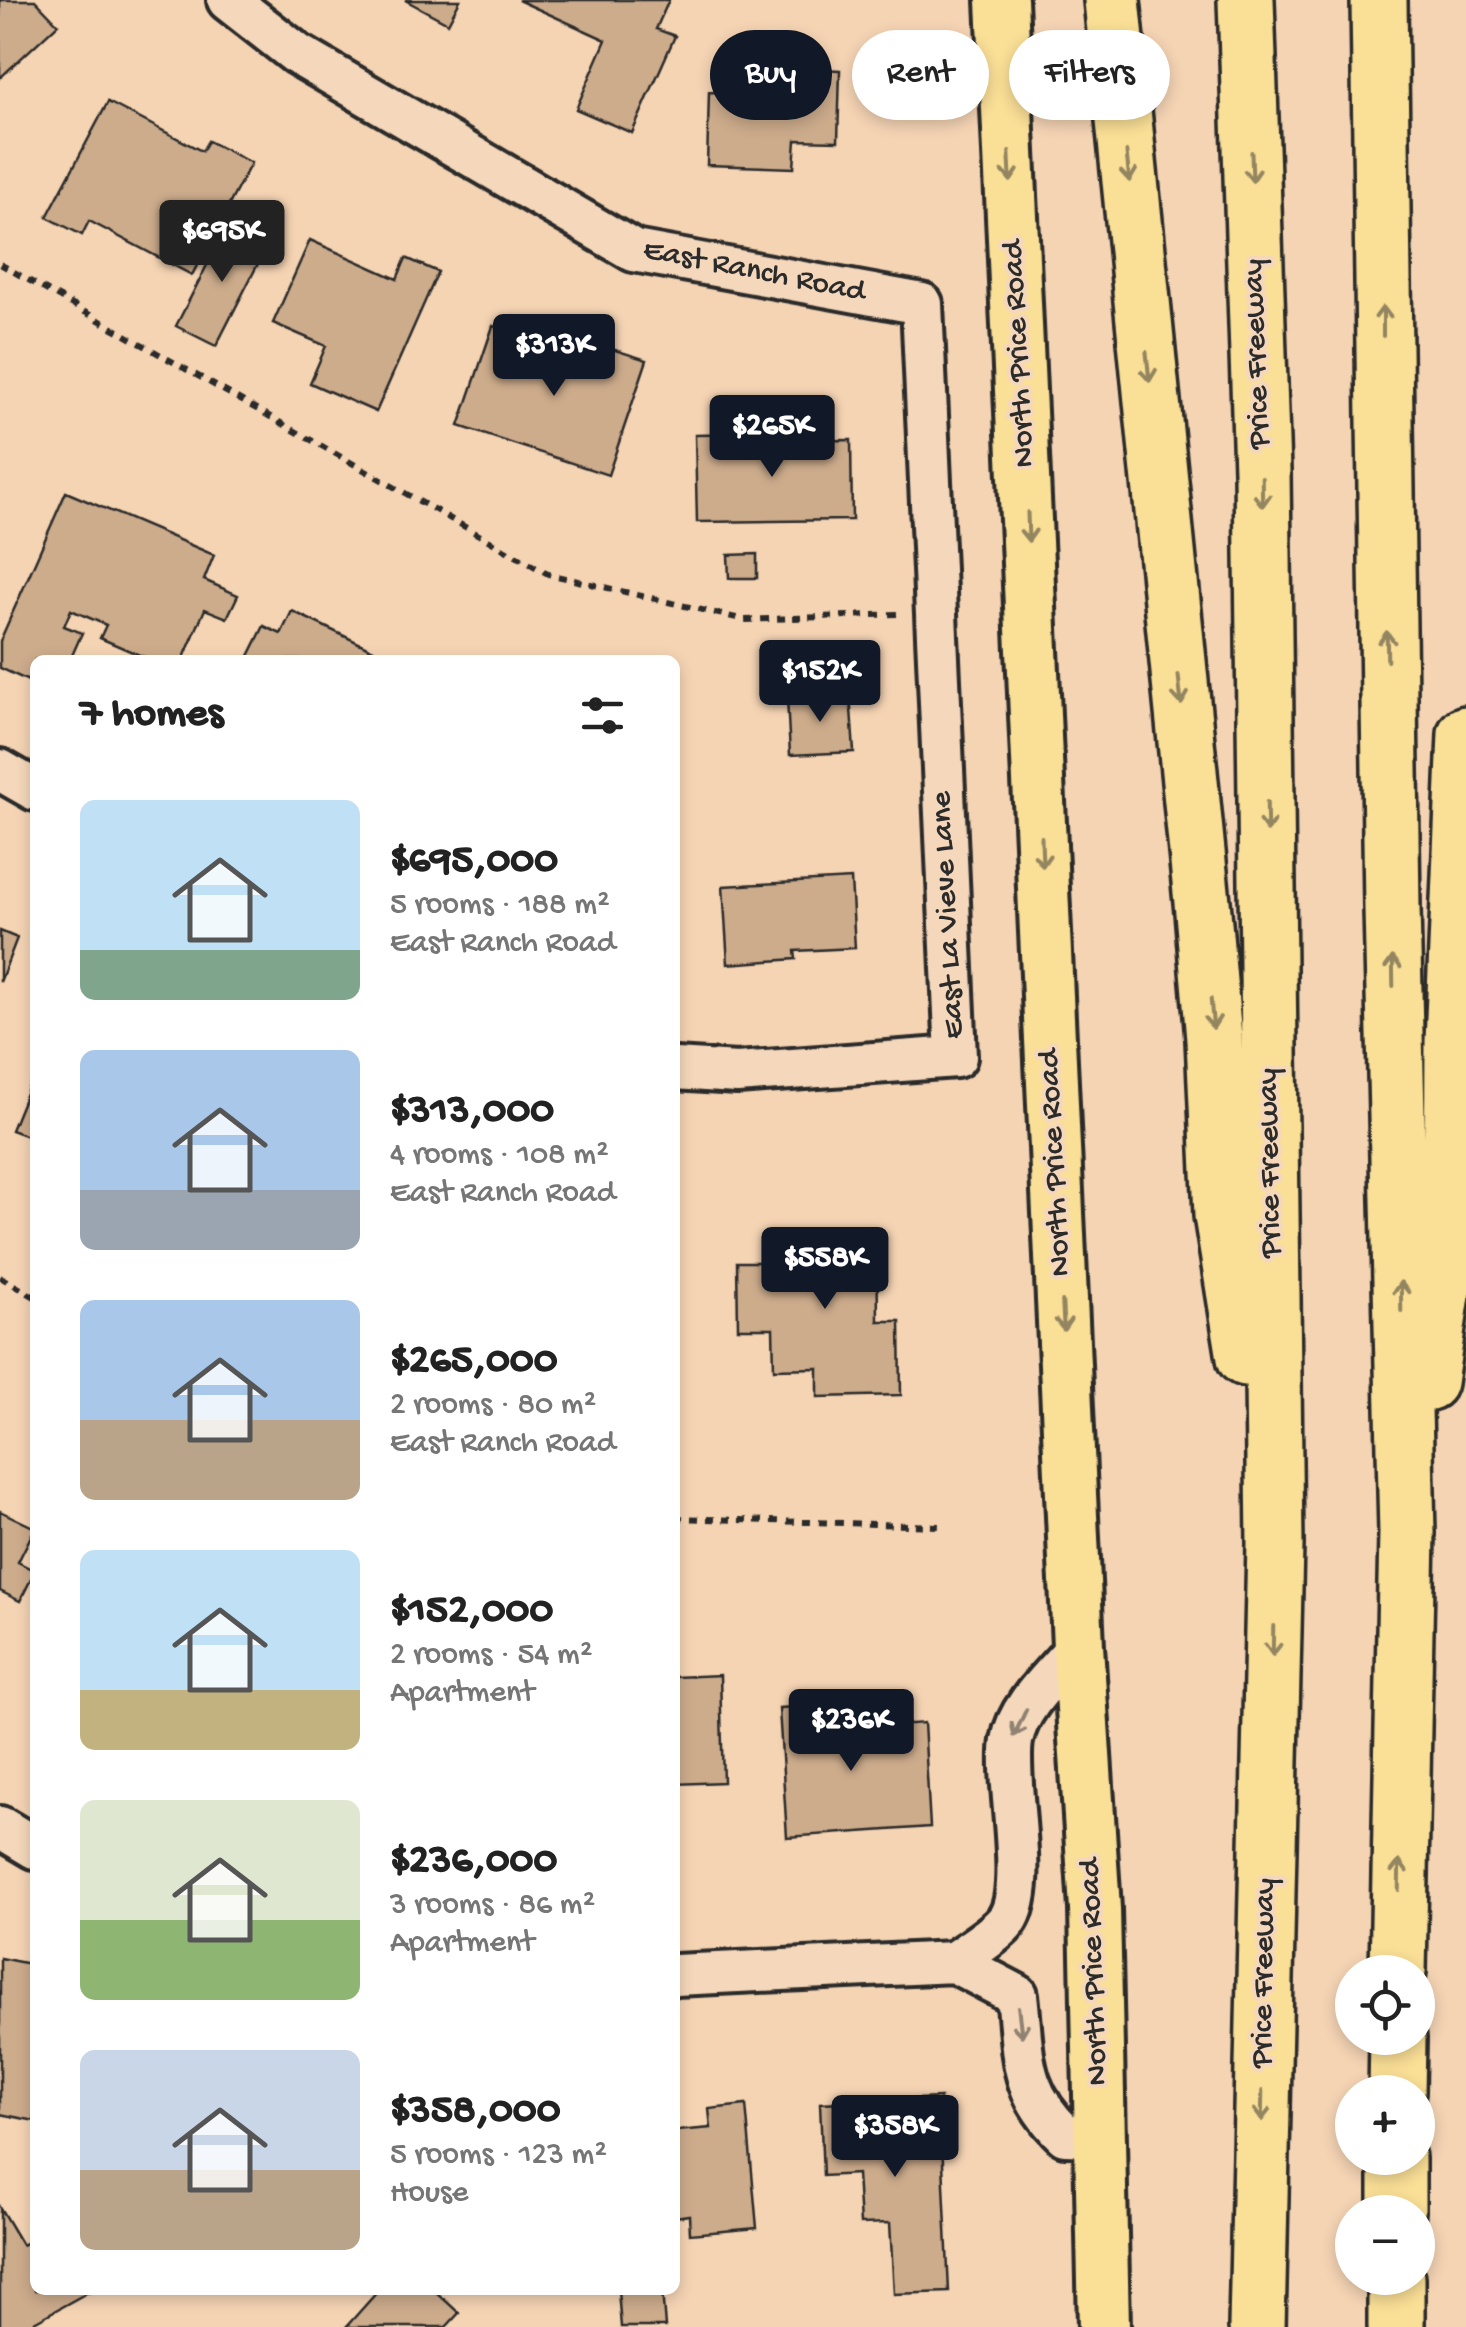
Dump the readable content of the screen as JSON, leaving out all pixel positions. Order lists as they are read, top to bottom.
{
  "streets": {
    "highway": ["Price Freeway"],
    "main road": ["North Price Road"],
    "street": ["East Ranch Road", "East La Vieve Lane"]
  },
  "crossings": [
    ["East Ranch Road", "East La Vieve Lane"]
  ],
  "one_way": ["North Price Road"],
  "page": {
    "chip": ["Buy", "Rent", "Filters"],
    "price": [
      "$695K",
      "$313K",
      "$265K",
      "$152K",
      "$558K",
      "$236K",
      "$358K"
    ],
    "heading": "7 homes",
    "list": [
      {
        "name": "$695,000",
        "note": "5 rooms · 188 m² · East Ranch Road"
      },
      {
        "name": "$313,000",
        "note": "4 rooms · 108 m² · East Ranch Road"
      },
      {
        "name": "$265,000",
        "note": "2 rooms · 80 m² · East Ranch Road"
      },
      {
        "name": "$152,000",
        "note": "2 rooms · 54 m² · Apartment"
      },
      {
        "name": "$236,000",
        "note": "3 rooms · 86 m² · Apartment"
      },
      {
        "name": "$358,000",
        "note": "5 rooms · 123 m² · House"
      }
    ],
    "map_buttons": ["+", "−"]
  }
}
